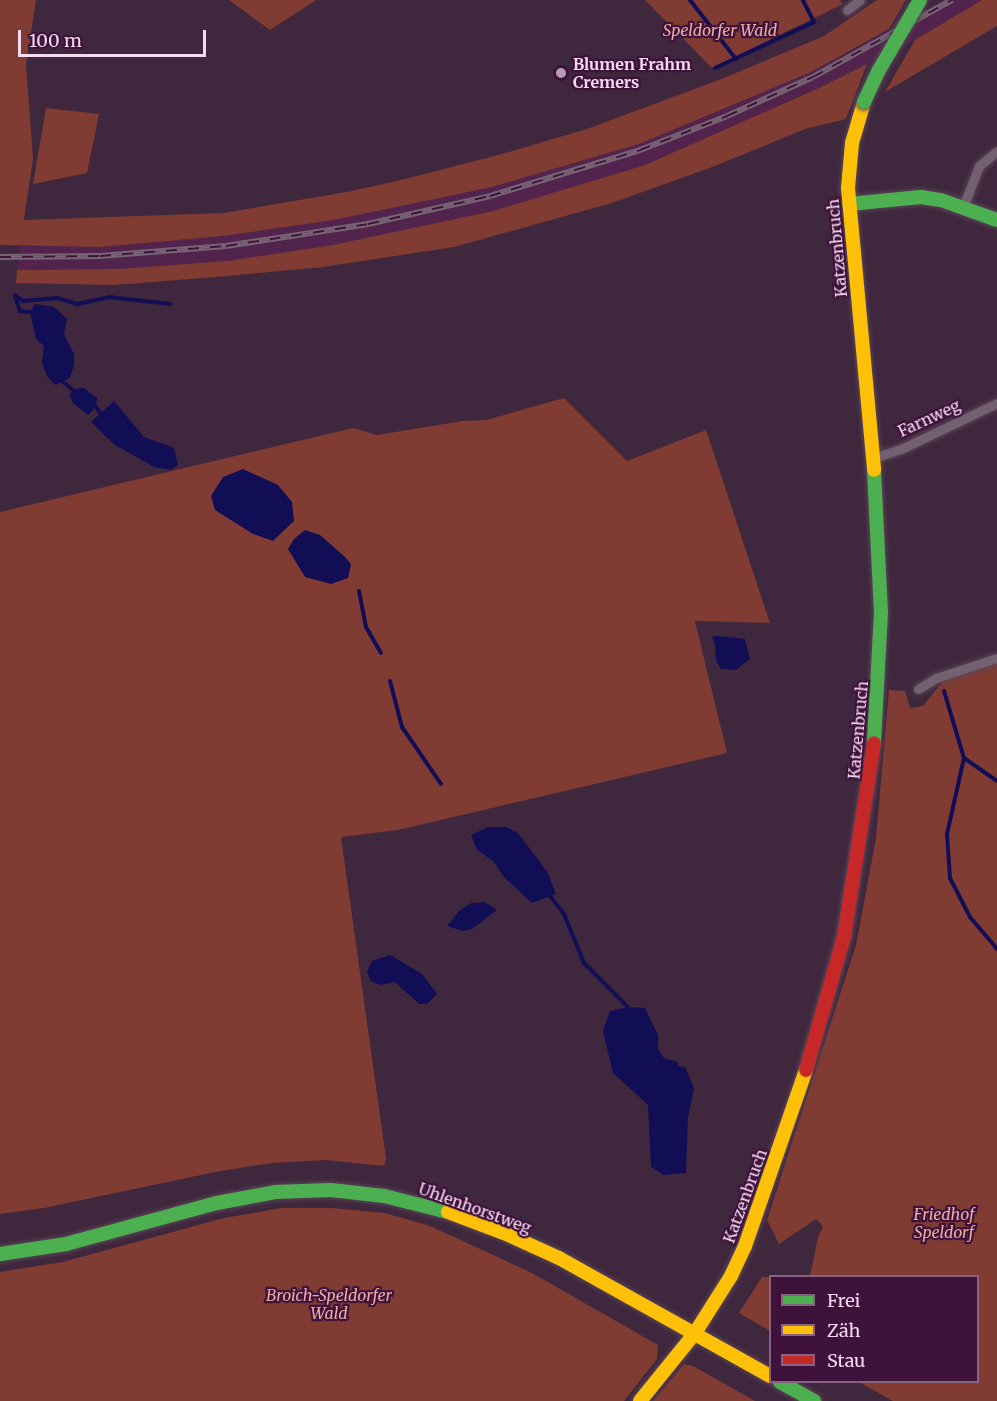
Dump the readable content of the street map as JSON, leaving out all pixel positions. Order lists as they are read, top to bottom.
{
  "streets": {
    "street": ["Katzenbruch", "Farnweg", "Uhlenhorstweg"]
  },
  "crossings": [
    ["Katzenbruch", "Farnweg"],
    ["Katzenbruch", "Uhlenhorstweg"]
  ],
  "parks": ["Speldorfer Wald", "Friedhof Speldorf", "Broich-Speldorfer Wald"],
  "places": ["Blumen Frahm Cremers"],
  "legend": ["Frei", "Zäh", "Stau"],
  "scale_bar": "100 m"
}
